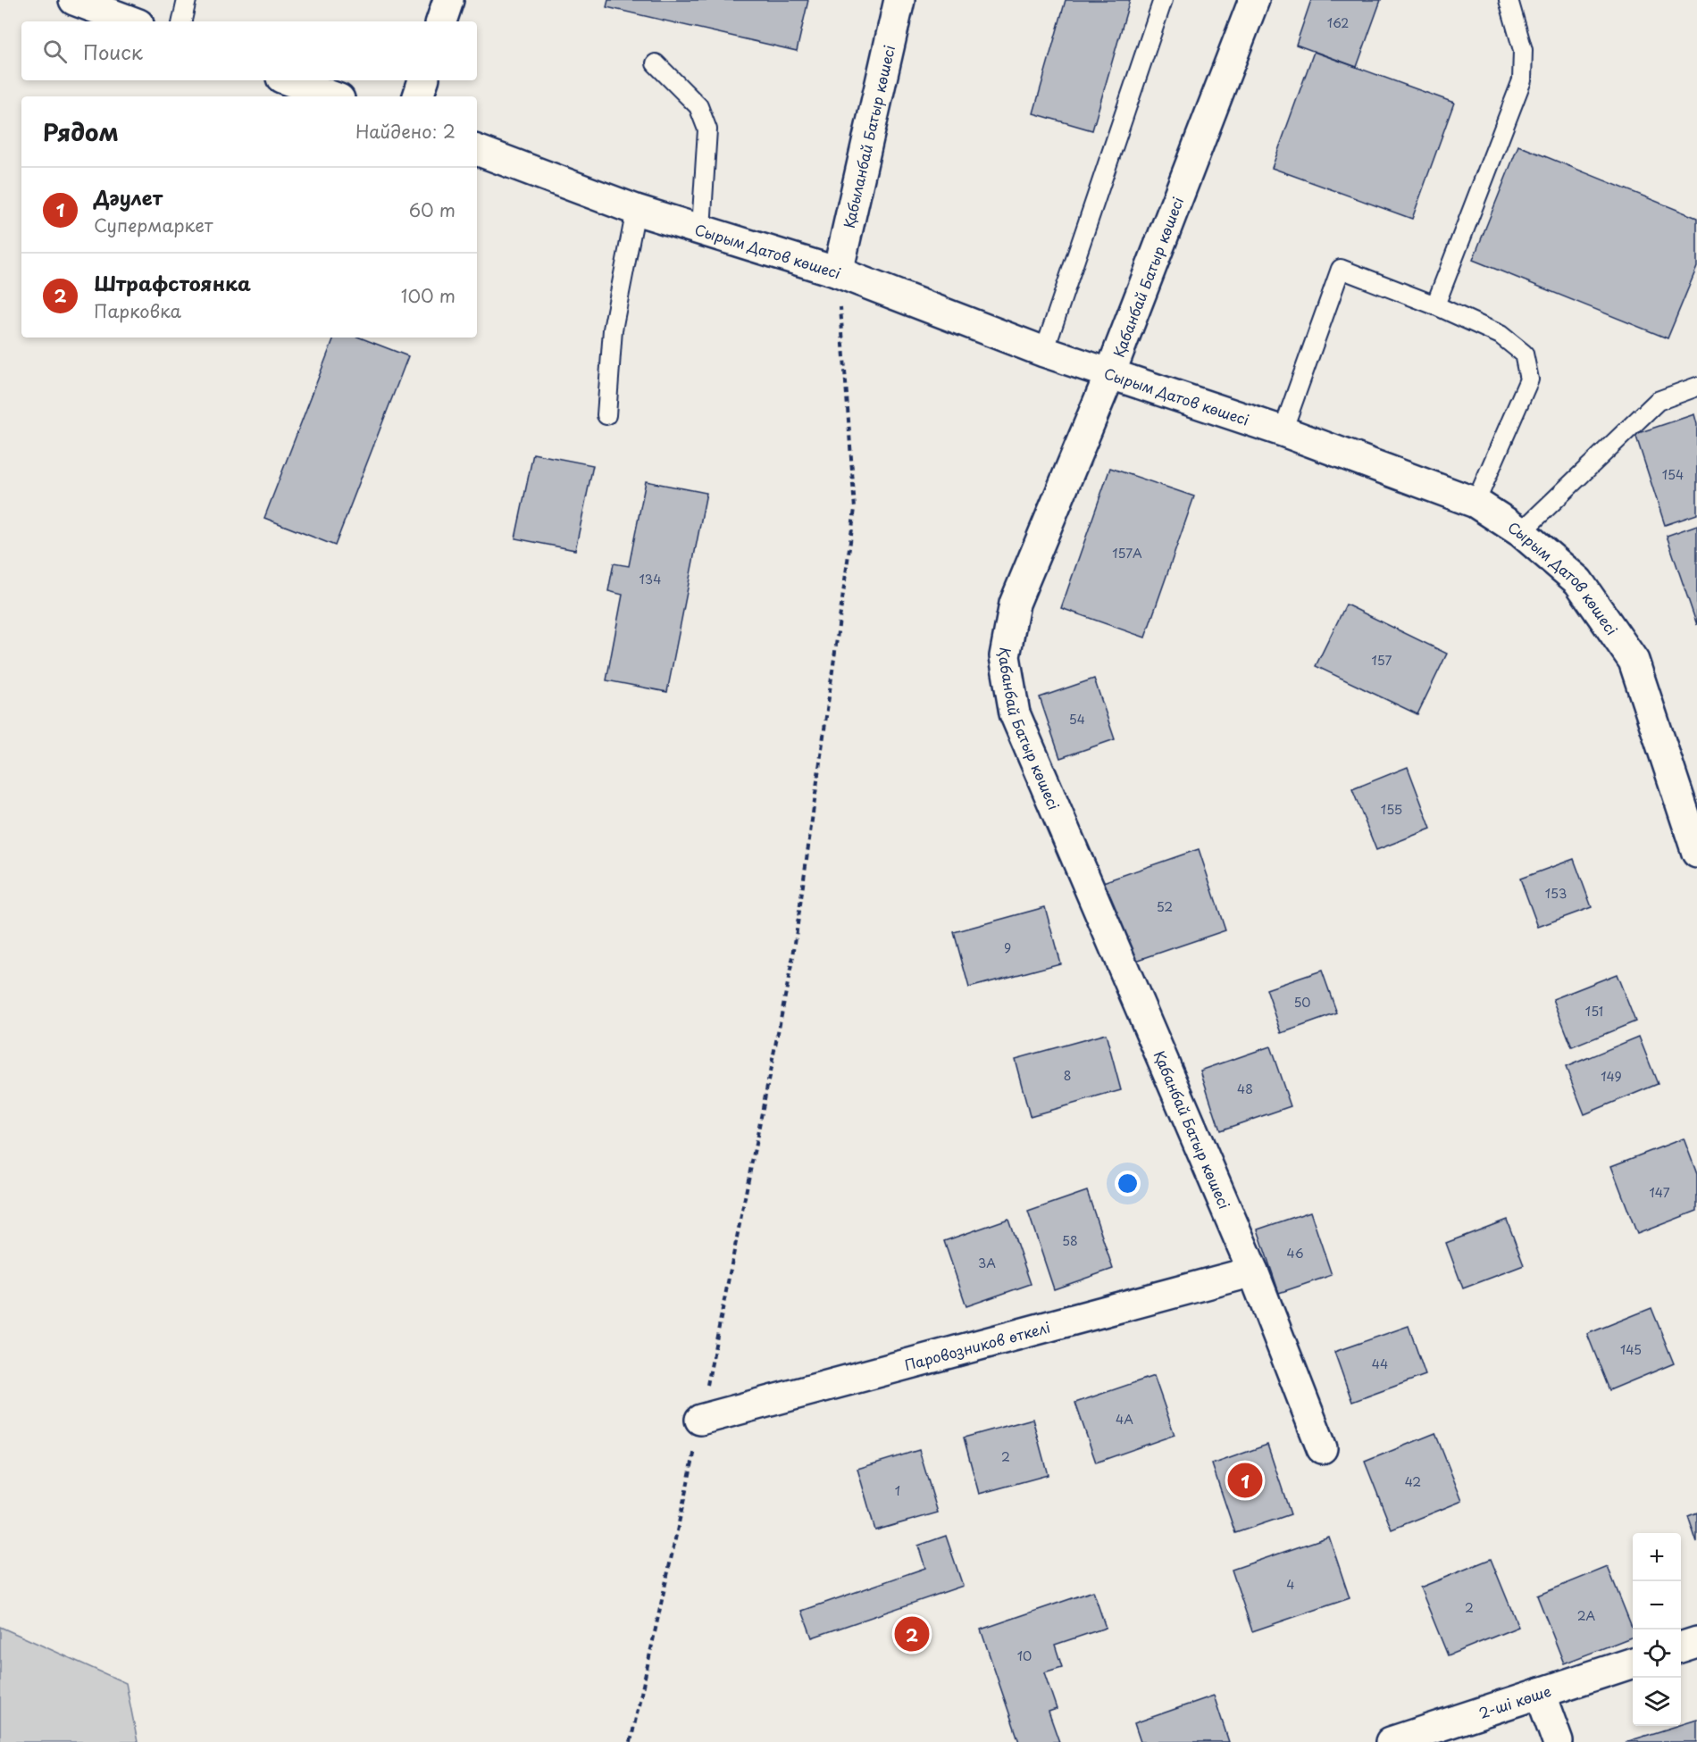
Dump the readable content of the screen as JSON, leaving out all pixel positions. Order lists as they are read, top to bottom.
{
  "streets": {
    "street": [
      "Қабыланбай Батыр көшесі",
      "Сырым Датов көшесі",
      "Қабанбай Батыр көшесі",
      "Паровозников өткелі",
      "2-ші көше"
    ]
  },
  "crossings": [
    ["Қабыланбай Батыр көшесі", "Сырым Датов көшесі"],
    ["Сырым Датов көшесі", "Қабанбай Батыр көшесі"],
    ["Қабанбай Батыр көшесі", "Паровозников өткелі"]
  ],
  "house_numbers": [
    "162",
    "154",
    "157А",
    "134",
    "157",
    "54",
    "155",
    "153",
    "52",
    "9",
    "50",
    "151",
    "8",
    "149",
    "48",
    "147",
    "58",
    "46",
    "3А",
    "145",
    "44",
    "4А",
    "2",
    "42",
    "1",
    "4",
    "2",
    "2А",
    "10"
  ],
  "page": {
    "search": "Поиск",
    "heading": ["Рядом", "Найдено: 2"],
    "list": [
      {
        "mark": "1",
        "name": "Дәулет",
        "note": "Супермаркет",
        "value": "60 m"
      },
      {
        "mark": "2",
        "name": "Штрафстоянка",
        "note": "Парковка",
        "value": "100 m"
      }
    ],
    "pins": ["1", "2"],
    "map_buttons": ["+", "−"]
  }
}
